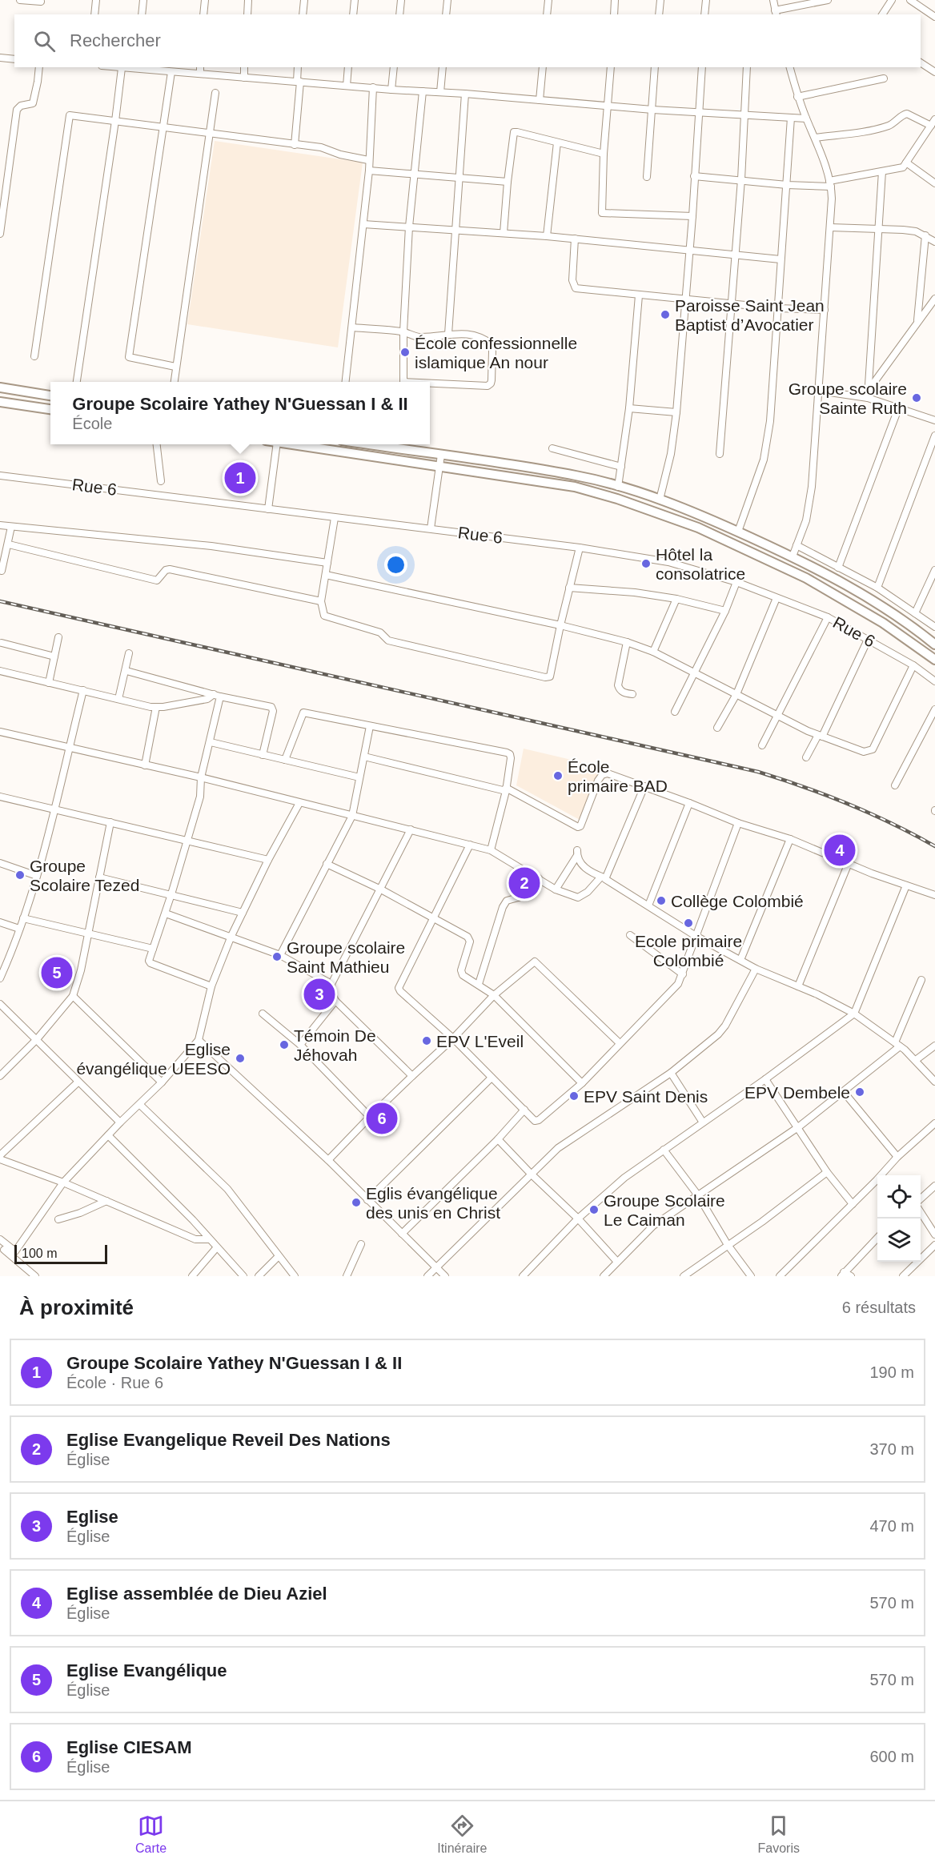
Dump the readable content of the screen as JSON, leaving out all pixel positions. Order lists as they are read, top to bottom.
{
  "streets": {
    "street": ["Rue 6"]
  },
  "places": [
    "Paroisse Saint Jean Baptist d’Avocatier",
    "École confessionnelle islamique An nour",
    "Groupe scolaire Sainte Ruth",
    "Hôtel la consolatrice",
    "École primaire BAD",
    "Groupe Scolaire Tezed",
    "Collège Colombié",
    "Ecole primaire Colombié",
    "Groupe scolaire Saint Mathieu",
    "EPV L'Eveil",
    "Témoin De Jéhovah",
    "Eglise évangélique UEESO",
    "EPV Dembele",
    "EPV Saint Denis",
    "Eglis évangélique des unis en Christ",
    "Groupe Scolaire Le Caiman"
  ],
  "scale_bar": "100 m",
  "page": {
    "search": "Rechercher",
    "popup": ["Groupe Scolaire Yathey N'Guessan I & II", "École"],
    "pins": [
      "1",
      "4",
      "2",
      "5",
      "3",
      "6"
    ],
    "scale": "100 m",
    "heading": ["À proximité", "6 résultats"],
    "list": [
      {
        "mark": "1",
        "name": "Groupe Scolaire Yathey N'Guessan I & II",
        "note": "École · Rue 6",
        "value": "190 m"
      },
      {
        "mark": "2",
        "name": "Eglise Evangelique Reveil Des Nations",
        "note": "Église",
        "value": "370 m"
      },
      {
        "mark": "3",
        "name": "Eglise",
        "note": "Église",
        "value": "470 m"
      },
      {
        "mark": "4",
        "name": "Eglise assemblée de Dieu Aziel",
        "note": "Église",
        "value": "570 m"
      },
      {
        "mark": "5",
        "name": "Eglise Evangélique",
        "note": "Église",
        "value": "570 m"
      },
      {
        "mark": "6",
        "name": "Eglise CIESAM",
        "note": "Église",
        "value": "600 m"
      }
    ],
    "nav": ["Carte", "Itinéraire", "Favoris"]
  }
}
